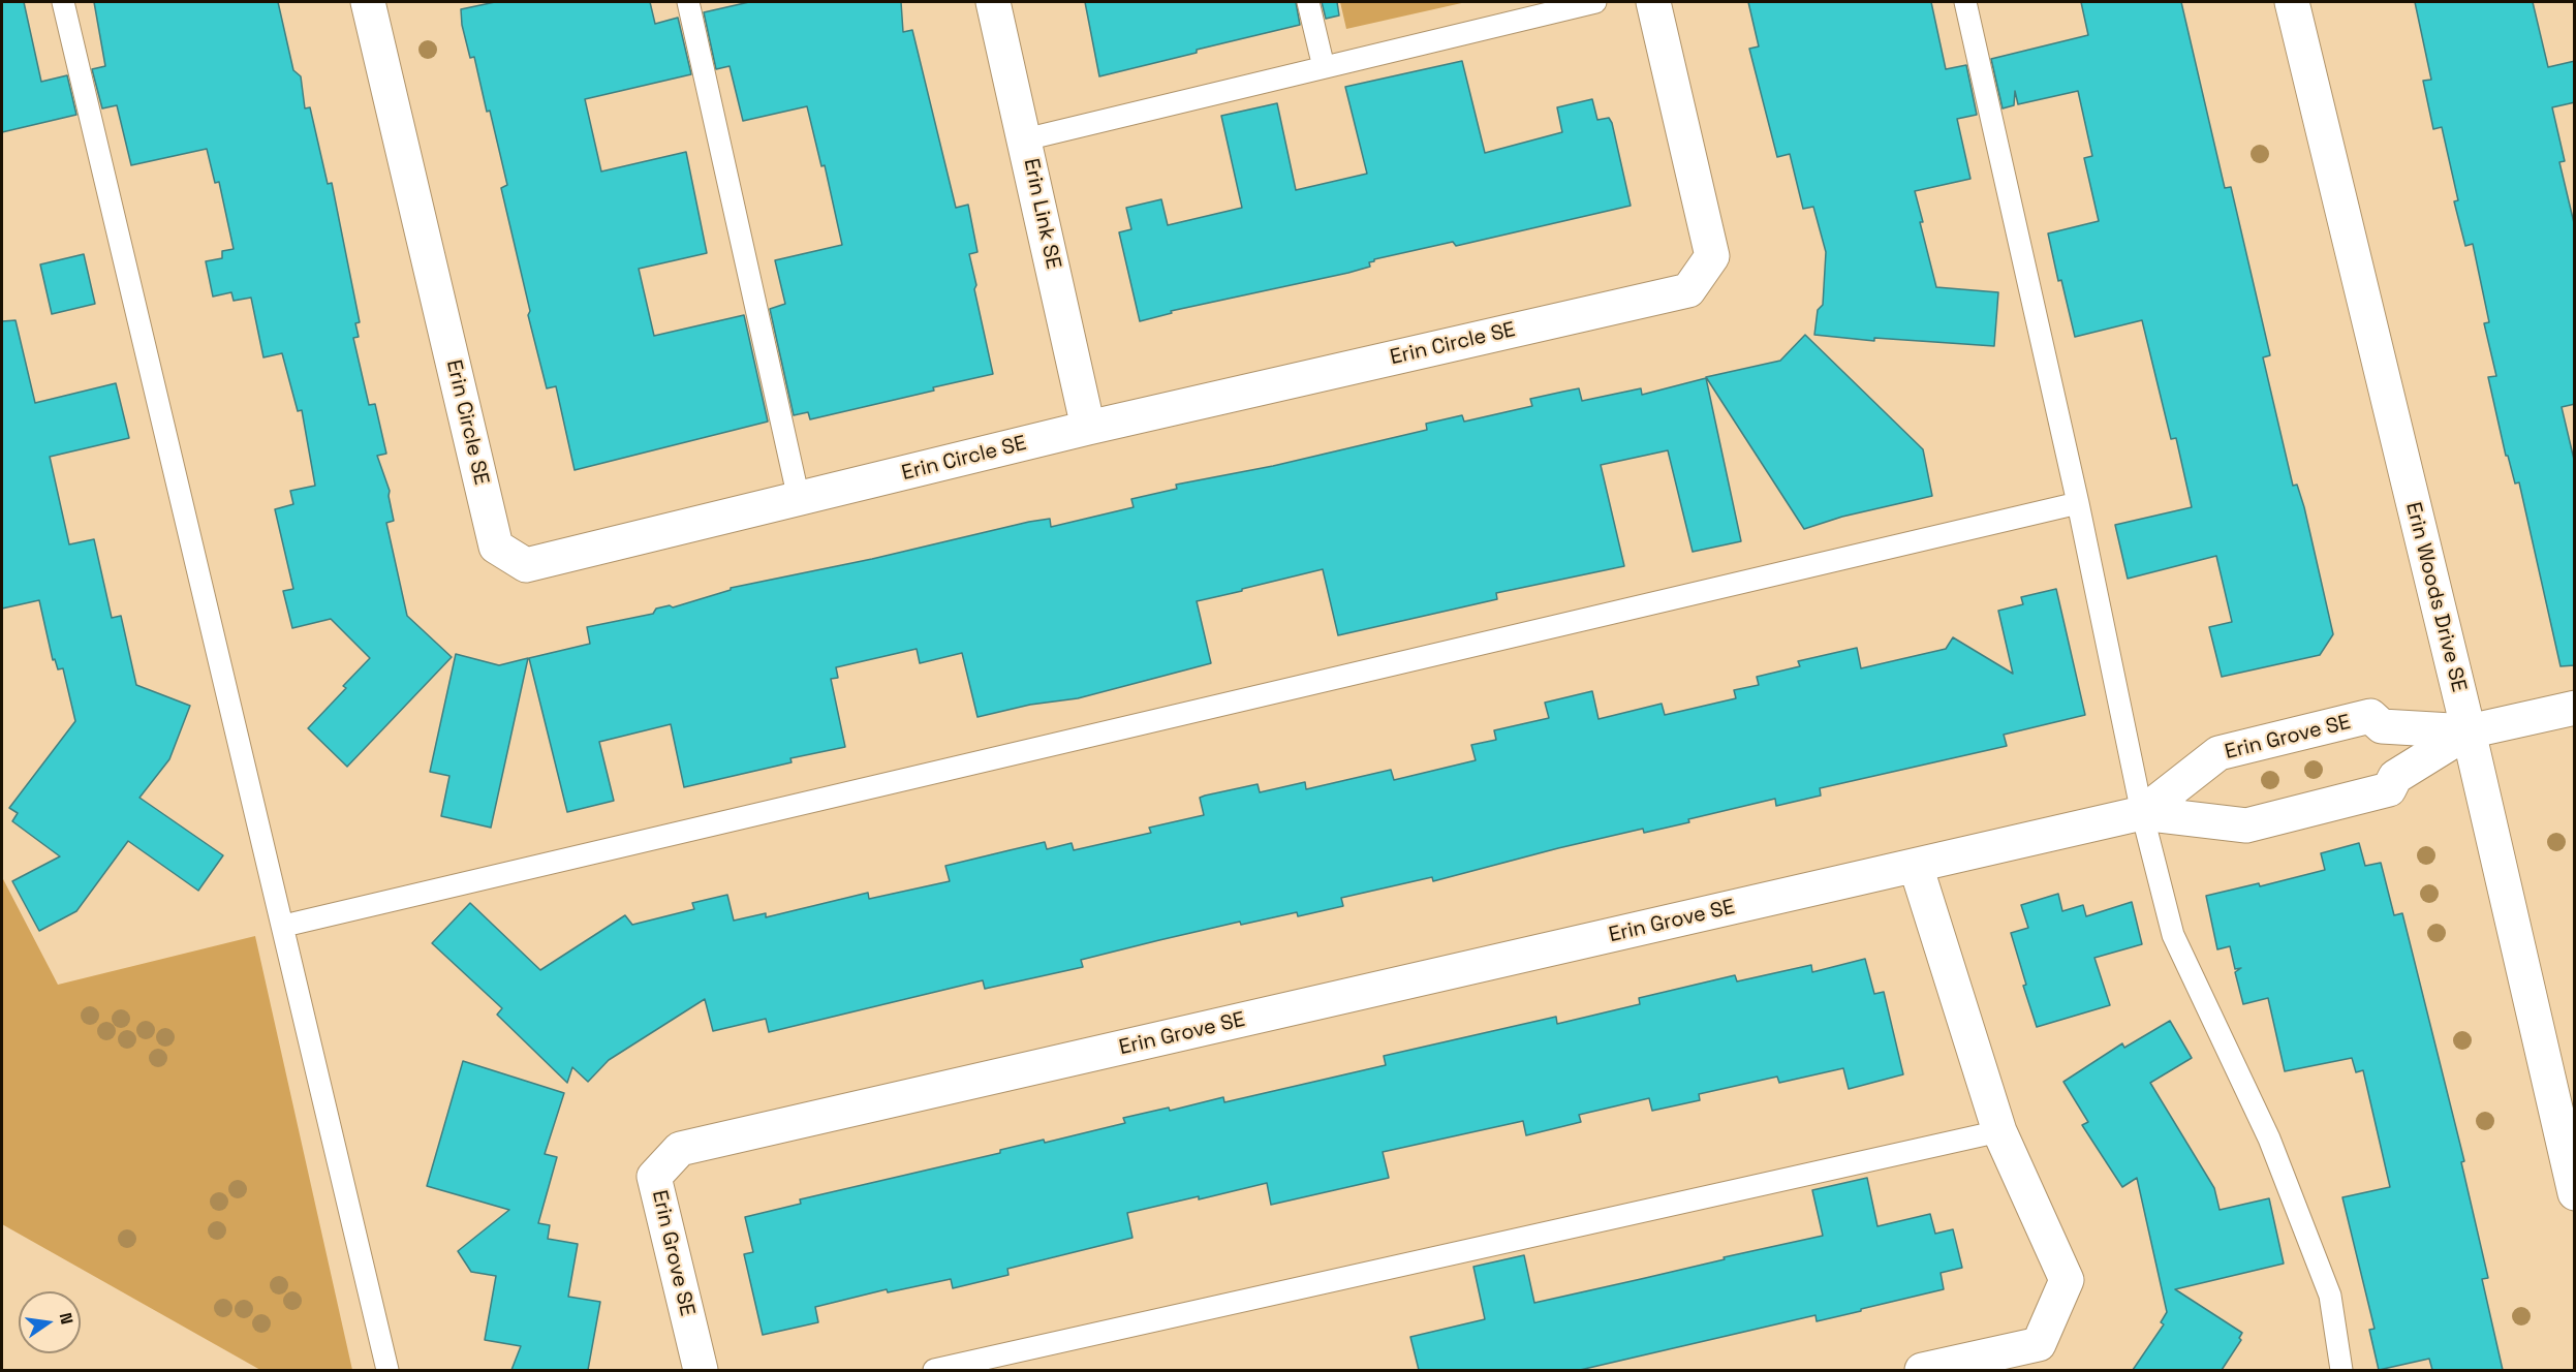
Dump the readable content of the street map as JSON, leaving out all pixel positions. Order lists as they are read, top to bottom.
{
  "streets": {
    "street": [
      "Erin Link SE",
      "Erin Circle SE",
      "Erin Woods Drive SE",
      "Erin Grove SE"
    ]
  },
  "crossings": [
    ["Erin Link SE", "Erin Circle SE"],
    ["Erin Woods Drive SE", "Erin Grove SE"]
  ],
  "north": "right"
}
